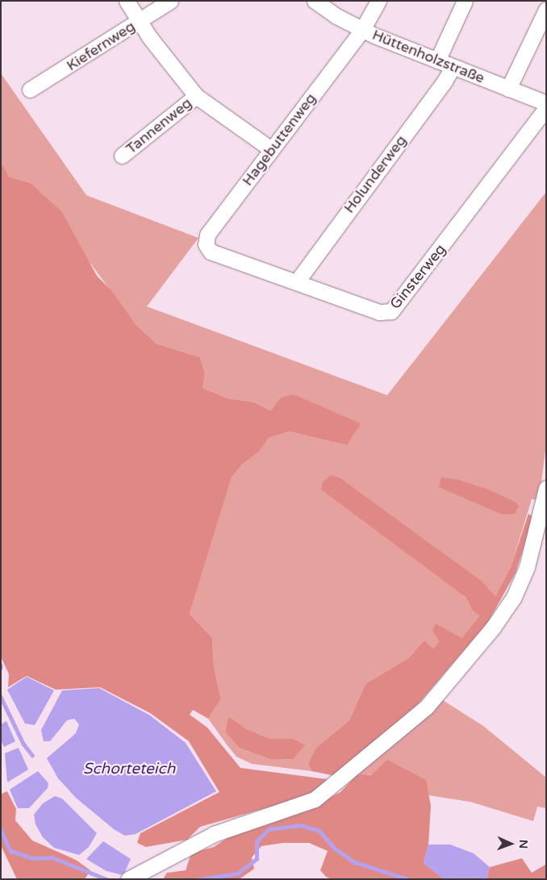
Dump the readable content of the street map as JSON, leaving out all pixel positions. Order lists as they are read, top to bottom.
{
  "streets": {
    "street": [
      "Kiefernweg",
      "Hüttenholzstraße",
      "Tannenweg",
      "Hagebuttenweg",
      "Holunderweg",
      "Ginsterweg"
    ]
  },
  "crossings": [
    ["Kiefernweg", "Tannenweg"],
    ["Hüttenholzstraße", "Hagebuttenweg"],
    ["Hüttenholzstraße", "Holunderweg"],
    ["Tannenweg", "Hagebuttenweg"],
    ["Hagebuttenweg", "Ginsterweg"],
    ["Holunderweg", "Ginsterweg"]
  ],
  "water": ["Schorteteich"],
  "north": "right"
}
